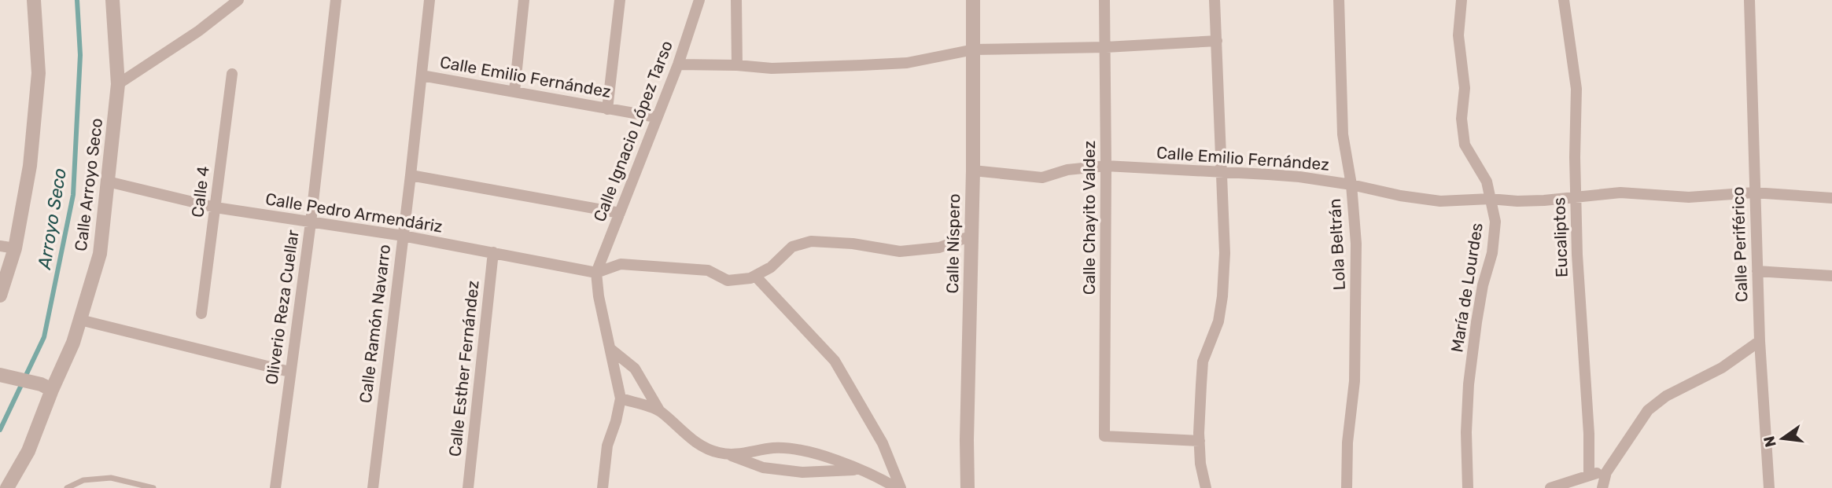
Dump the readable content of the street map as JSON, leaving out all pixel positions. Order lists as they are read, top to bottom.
{
  "streets": {
    "street": [
      "Calle Emilio Fernández",
      "Calle Ignacio López Tarso",
      "Calle Arroyo Seco",
      "Calle 4",
      "Calle Pedro Armendáriz",
      "Calle Chayito Valdez",
      "Eucaliptos",
      "Calle Níspero",
      "Lola Beltrán",
      "Calle Periférico",
      "María de Lourdes",
      "Oliverio Reza Cuellar",
      "Calle Ramón Navarro",
      "Calle Esther Fernández"
    ]
  },
  "crossings": [
    ["Calle Emilio Fernández", "Calle Ignacio López Tarso"],
    ["Calle Emilio Fernández", "Calle Chayito Valdez"],
    ["Calle Emilio Fernández", "Eucaliptos"],
    ["Calle Emilio Fernández", "Calle Níspero"],
    ["Calle Emilio Fernández", "Lola Beltrán"],
    ["Calle Emilio Fernández", "Calle Periférico"],
    ["Calle Emilio Fernández", "María de Lourdes"],
    ["Calle Emilio Fernández", "Calle Ramón Navarro"],
    ["Calle Ignacio López Tarso", "Calle Pedro Armendáriz"],
    ["Calle Arroyo Seco", "Calle Pedro Armendáriz"],
    ["Calle 4", "Calle Pedro Armendáriz"],
    ["Calle Pedro Armendáriz", "Oliverio Reza Cuellar"],
    ["Calle Pedro Armendáriz", "Calle Ramón Navarro"],
    ["Calle Pedro Armendáriz", "Calle Esther Fernández"]
  ],
  "water": ["Arroyo Seco"],
  "north": "left"
}
